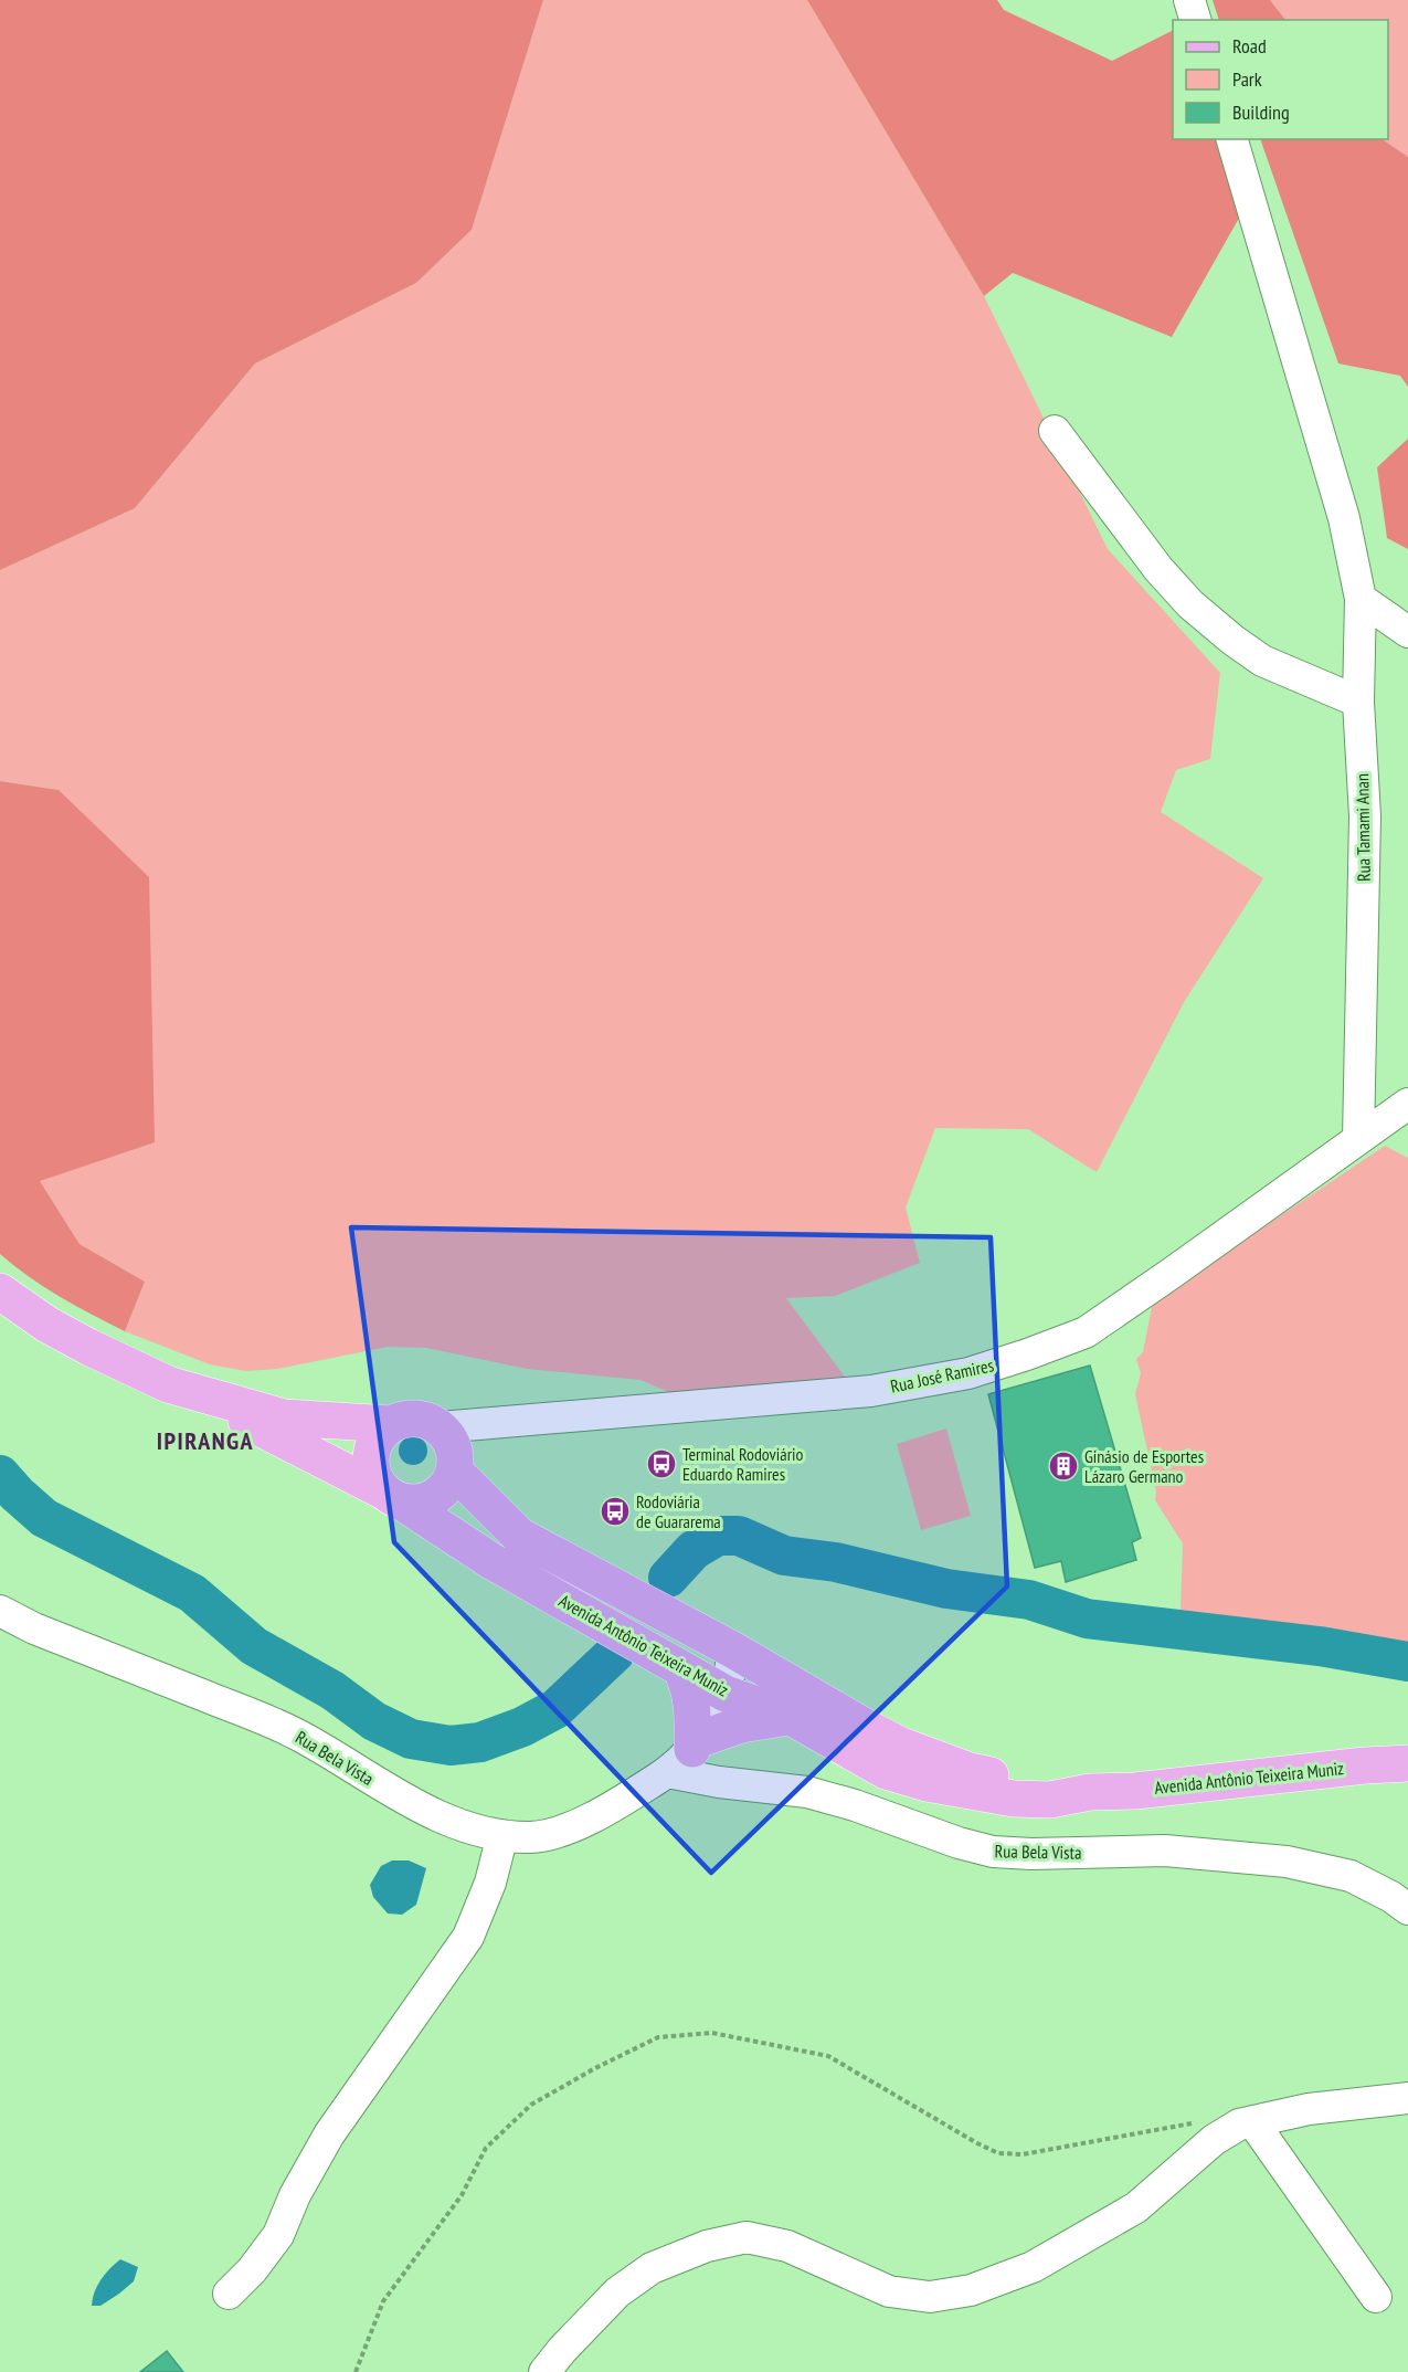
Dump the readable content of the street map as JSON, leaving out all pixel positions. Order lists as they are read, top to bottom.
{
  "streets": {
    "main road": ["Avenida Antônio Teixeira Muniz"],
    "street": ["Rua Tamami Anan", "Rua José Ramires", "Rua Bela Vista"]
  },
  "crossings": [
    ["Rua Tamami Anan", "Rua José Ramires"],
    ["Rua José Ramires", "Avenida Antônio Teixeira Muniz"]
  ],
  "districts": ["IPIRANGA"],
  "places": {
    "bus stop": ["Terminal Rodoviário Eduardo Ramires", "Rodoviária de Guararema"],
    "building": ["Ginásio de Esportes Lázaro Germano"]
  },
  "legend": ["Road", "Park", "Building"]
}
